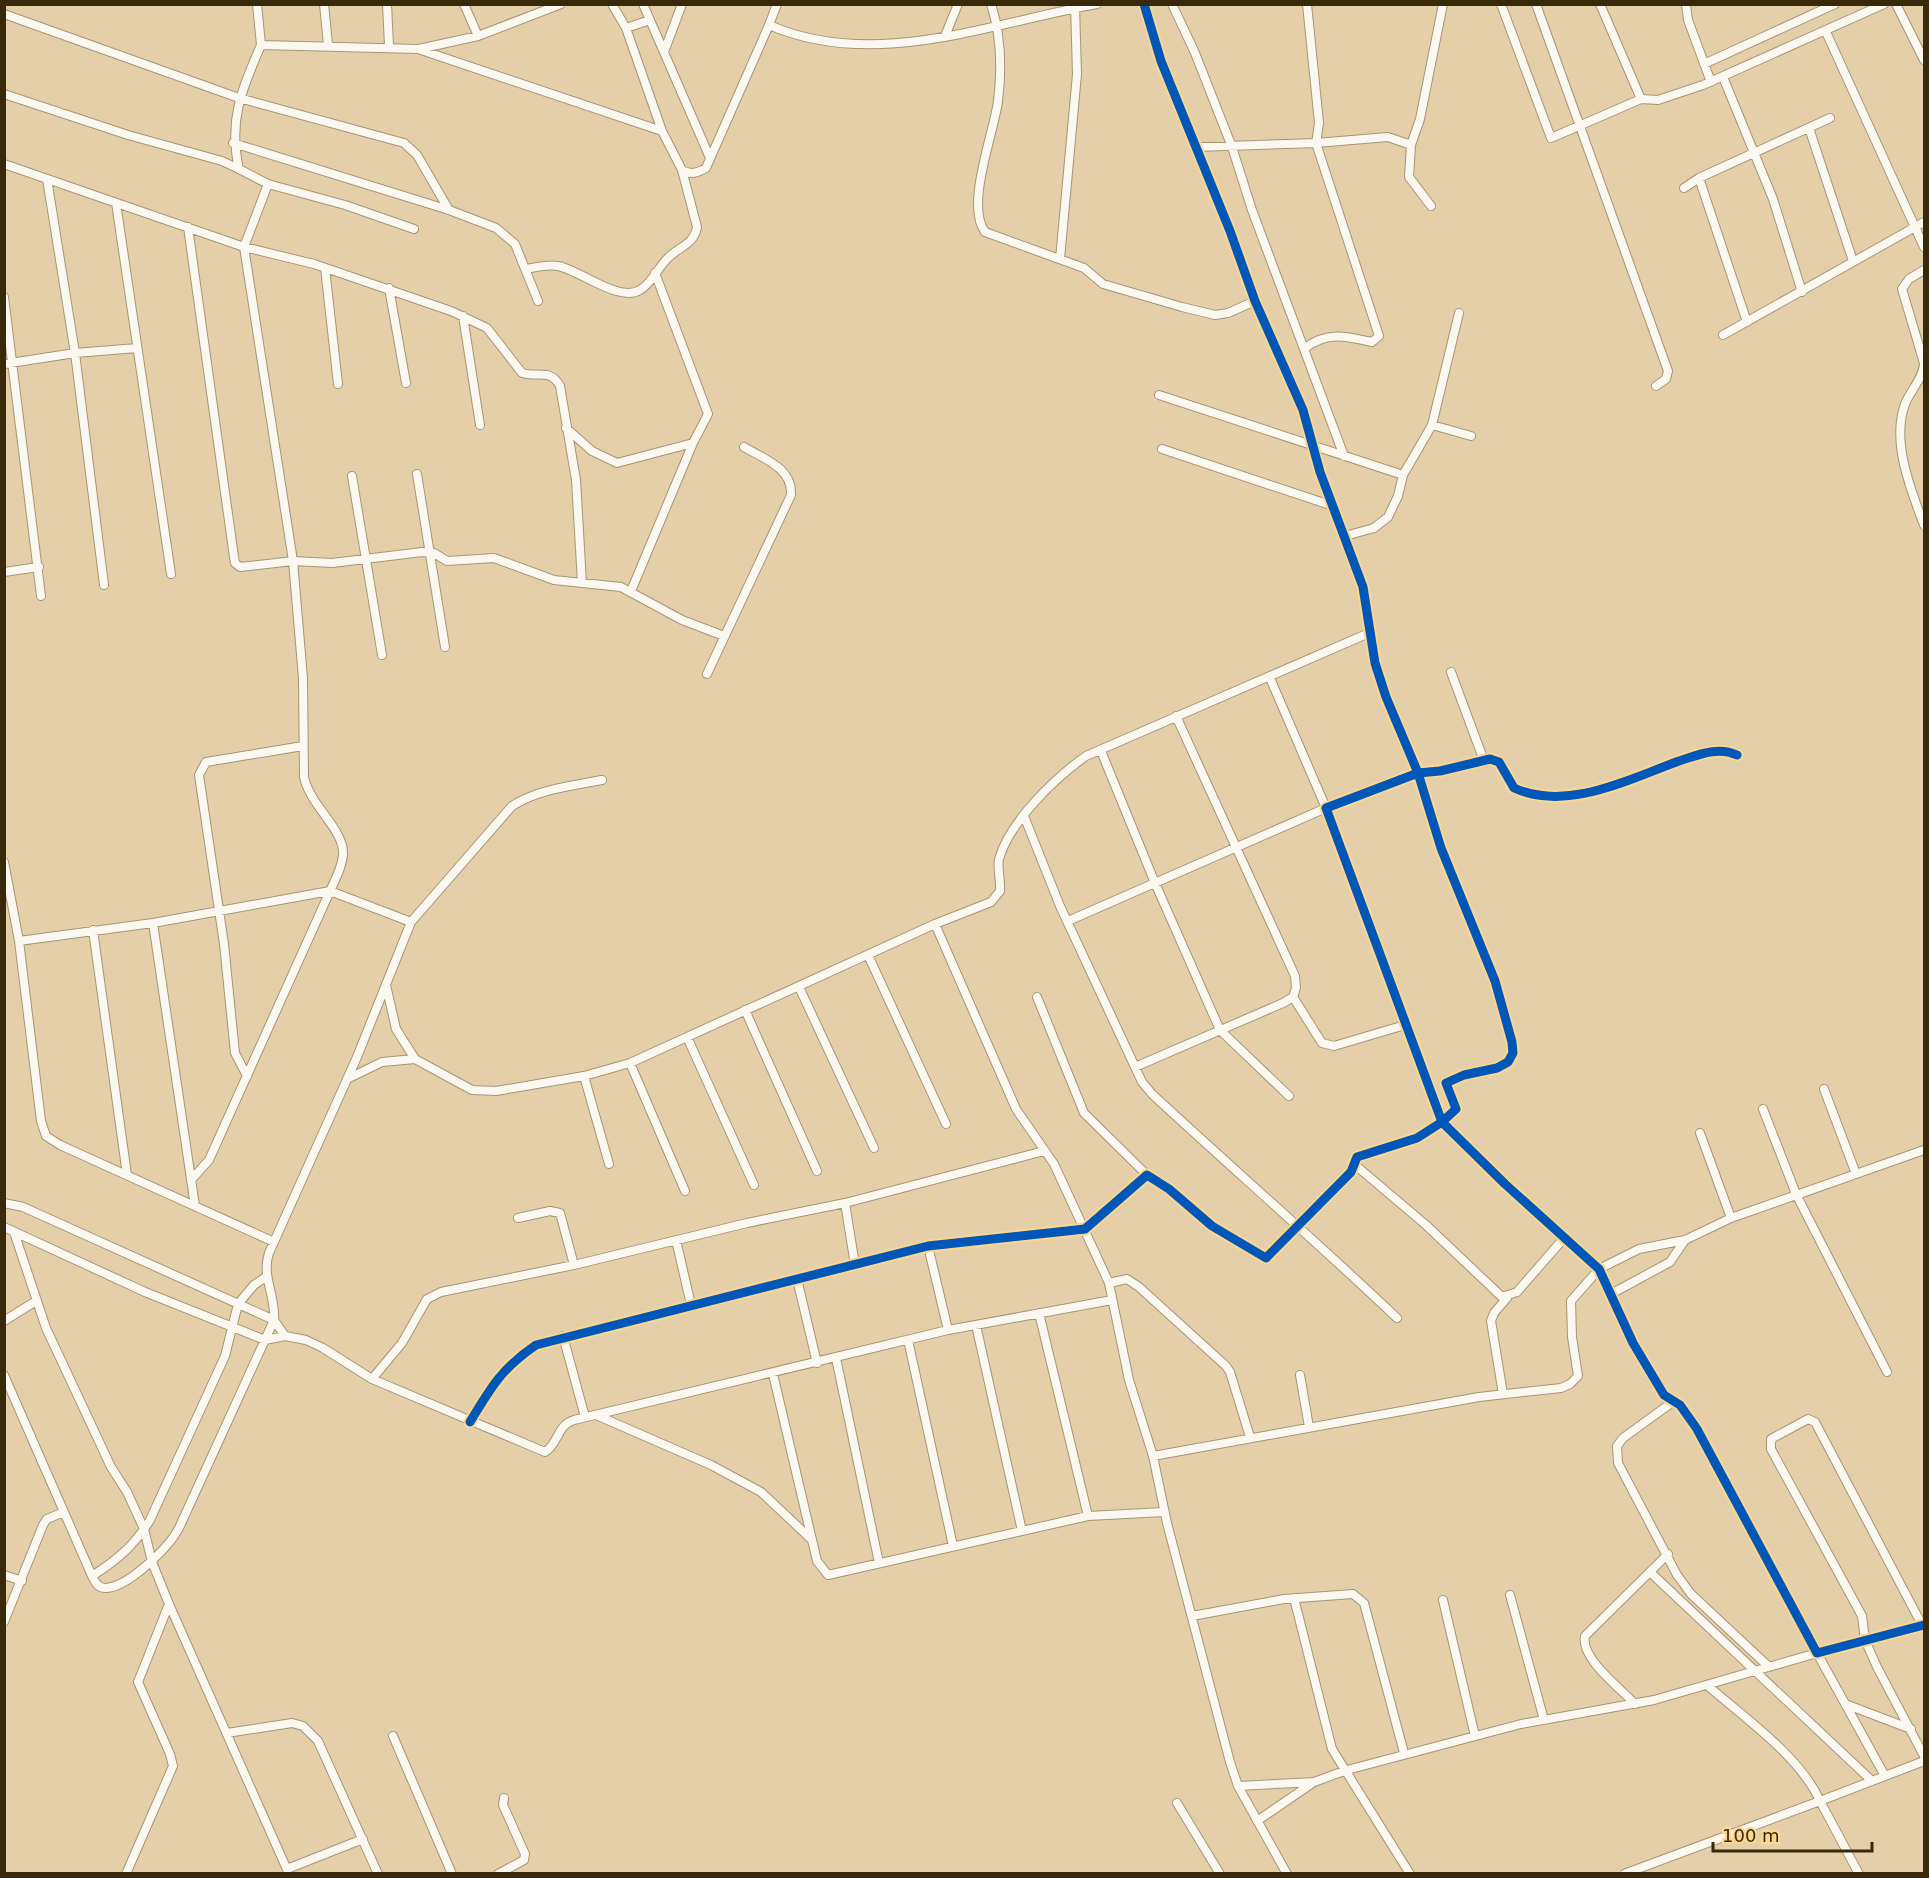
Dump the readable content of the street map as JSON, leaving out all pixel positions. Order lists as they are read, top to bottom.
{
  "scale_bar": "100 m"
}
